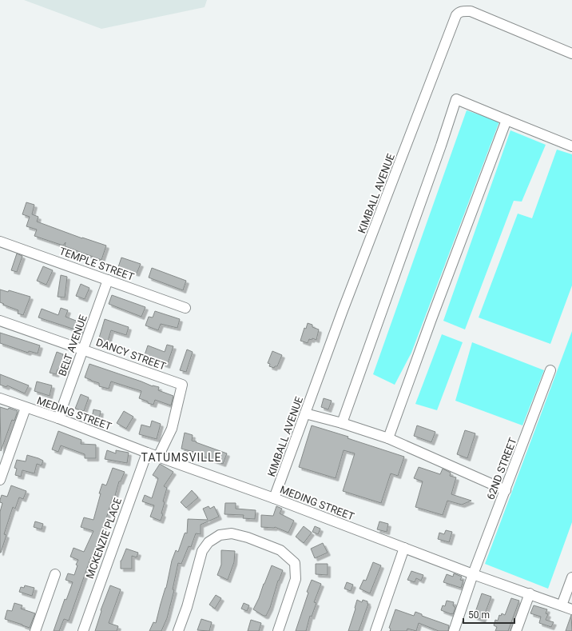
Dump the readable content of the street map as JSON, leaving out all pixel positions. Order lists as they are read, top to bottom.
{
  "streets": {
    "street": [
      "KIMBALL AVENUE",
      "TEMPLE STREET",
      "BELT AVENUE",
      "DANCY STREET",
      "MEDING STREET",
      "62ND STREET",
      "MCKENZIE PLACE"
    ]
  },
  "crossings": [
    ["KIMBALL AVENUE", "MEDING STREET"],
    ["TEMPLE STREET", "BELT AVENUE"],
    ["BELT AVENUE", "DANCY STREET"],
    ["BELT AVENUE", "MEDING STREET"],
    ["DANCY STREET", "MEDING STREET"],
    ["MEDING STREET", "62ND STREET"],
    ["MEDING STREET", "MCKENZIE PLACE"]
  ],
  "districts": ["TATUMSVILLE"],
  "scale_bar": "50 m"
}
